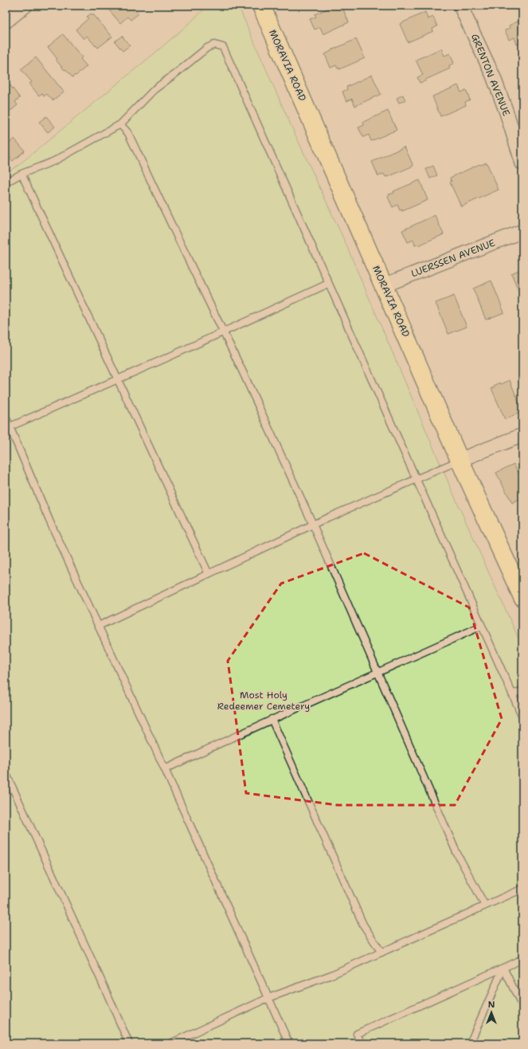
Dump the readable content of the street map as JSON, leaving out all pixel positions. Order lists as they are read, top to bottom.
{
  "streets": {
    "main road": ["MORAVIA ROAD"],
    "street": ["GRENTON AVENUE", "LUERSSEN AVENUE"]
  },
  "crossings": [
    ["MORAVIA ROAD", "LUERSSEN AVENUE"]
  ],
  "parks": ["Most Holy Redeemer Cemetery"],
  "north": "top"
}
